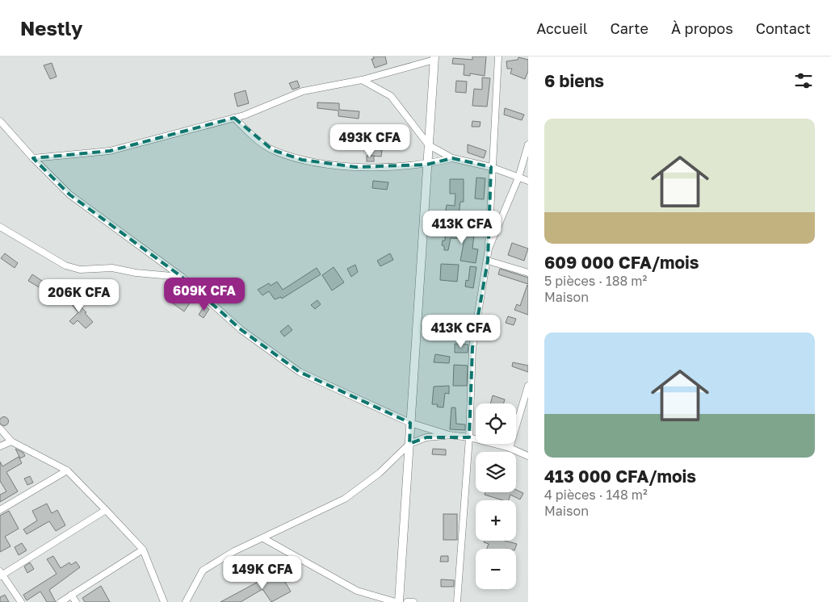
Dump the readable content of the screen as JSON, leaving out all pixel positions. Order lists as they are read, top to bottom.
{
  "page": {
    "header": "Nestly",
    "nav": [
      "Accueil",
      "Carte",
      "À propos",
      "Contact"
    ],
    "heading": "6 biens",
    "list": [
      {
        "name": "609 000 CFA/mois",
        "note": "5 pièces · 188 m² · Maison"
      },
      {
        "name": "413 000 CFA/mois",
        "note": "4 pièces · 148 m² · Maison"
      }
    ],
    "price": [
      "493K CFA",
      "413K CFA",
      "609K CFA",
      "206K CFA",
      "413K CFA",
      "149K CFA"
    ],
    "map_buttons": ["+", "−"]
  }
}
